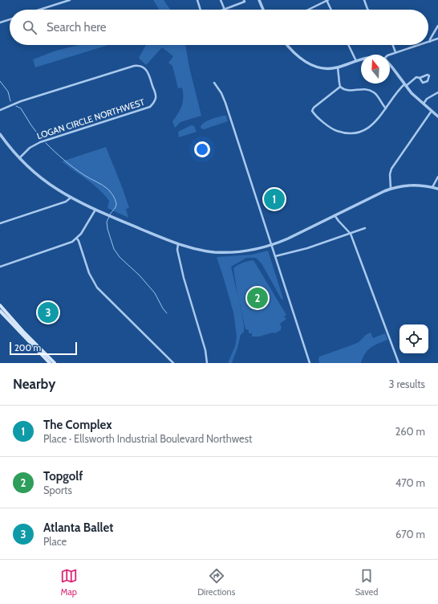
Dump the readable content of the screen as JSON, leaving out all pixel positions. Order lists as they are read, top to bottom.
{
  "streets": {
    "street": ["LOGAN CIRCLE NORTHWEST"]
  },
  "scale_bar": "200 m",
  "north": "top",
  "page": {
    "search": "Search here",
    "pins": ["1", "2", "3"],
    "scale": "200 m",
    "heading": ["Nearby", "3 results"],
    "list": [
      {
        "mark": "1",
        "name": "The Complex",
        "note": "Place · Ellsworth Industrial Boulevard Northwest",
        "value": "260 m"
      },
      {
        "mark": "2",
        "name": "Topgolf",
        "note": "Sports",
        "value": "470 m"
      },
      {
        "mark": "3",
        "name": "Atlanta Ballet",
        "note": "Place",
        "value": "670 m"
      }
    ],
    "nav": ["Map", "Directions", "Saved"]
  }
}
